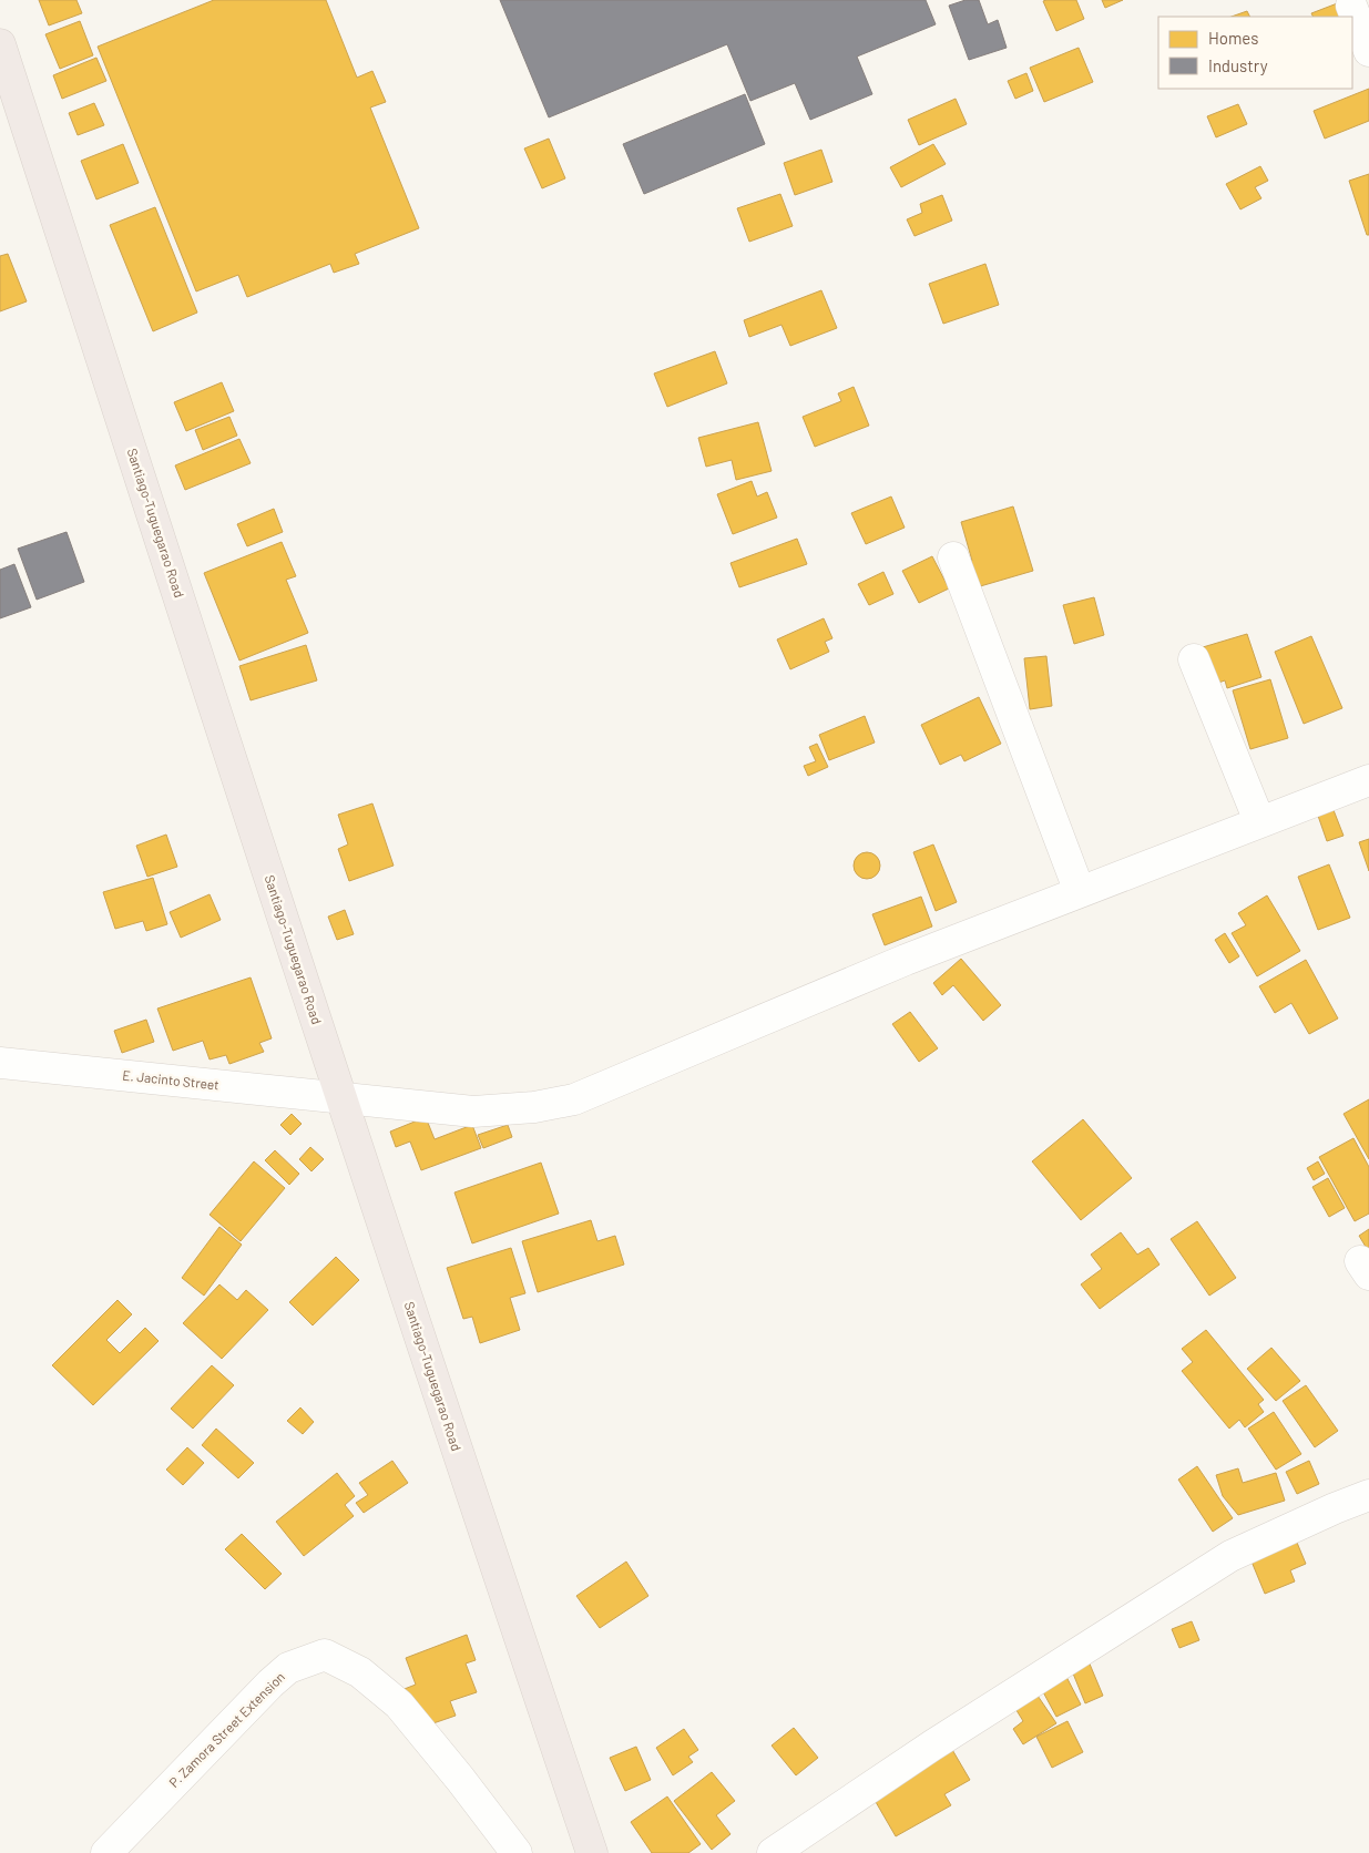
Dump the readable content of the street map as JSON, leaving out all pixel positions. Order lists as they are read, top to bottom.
{
  "streets": {
    "highway": ["Santiago-Tuguegarao Road"],
    "street": ["E. Jacinto Street", "P. Zamora Street Extension"]
  },
  "crossings": [
    ["Santiago-Tuguegarao Road", "E. Jacinto Street"]
  ],
  "legend": ["Homes", "Industry"]
}
